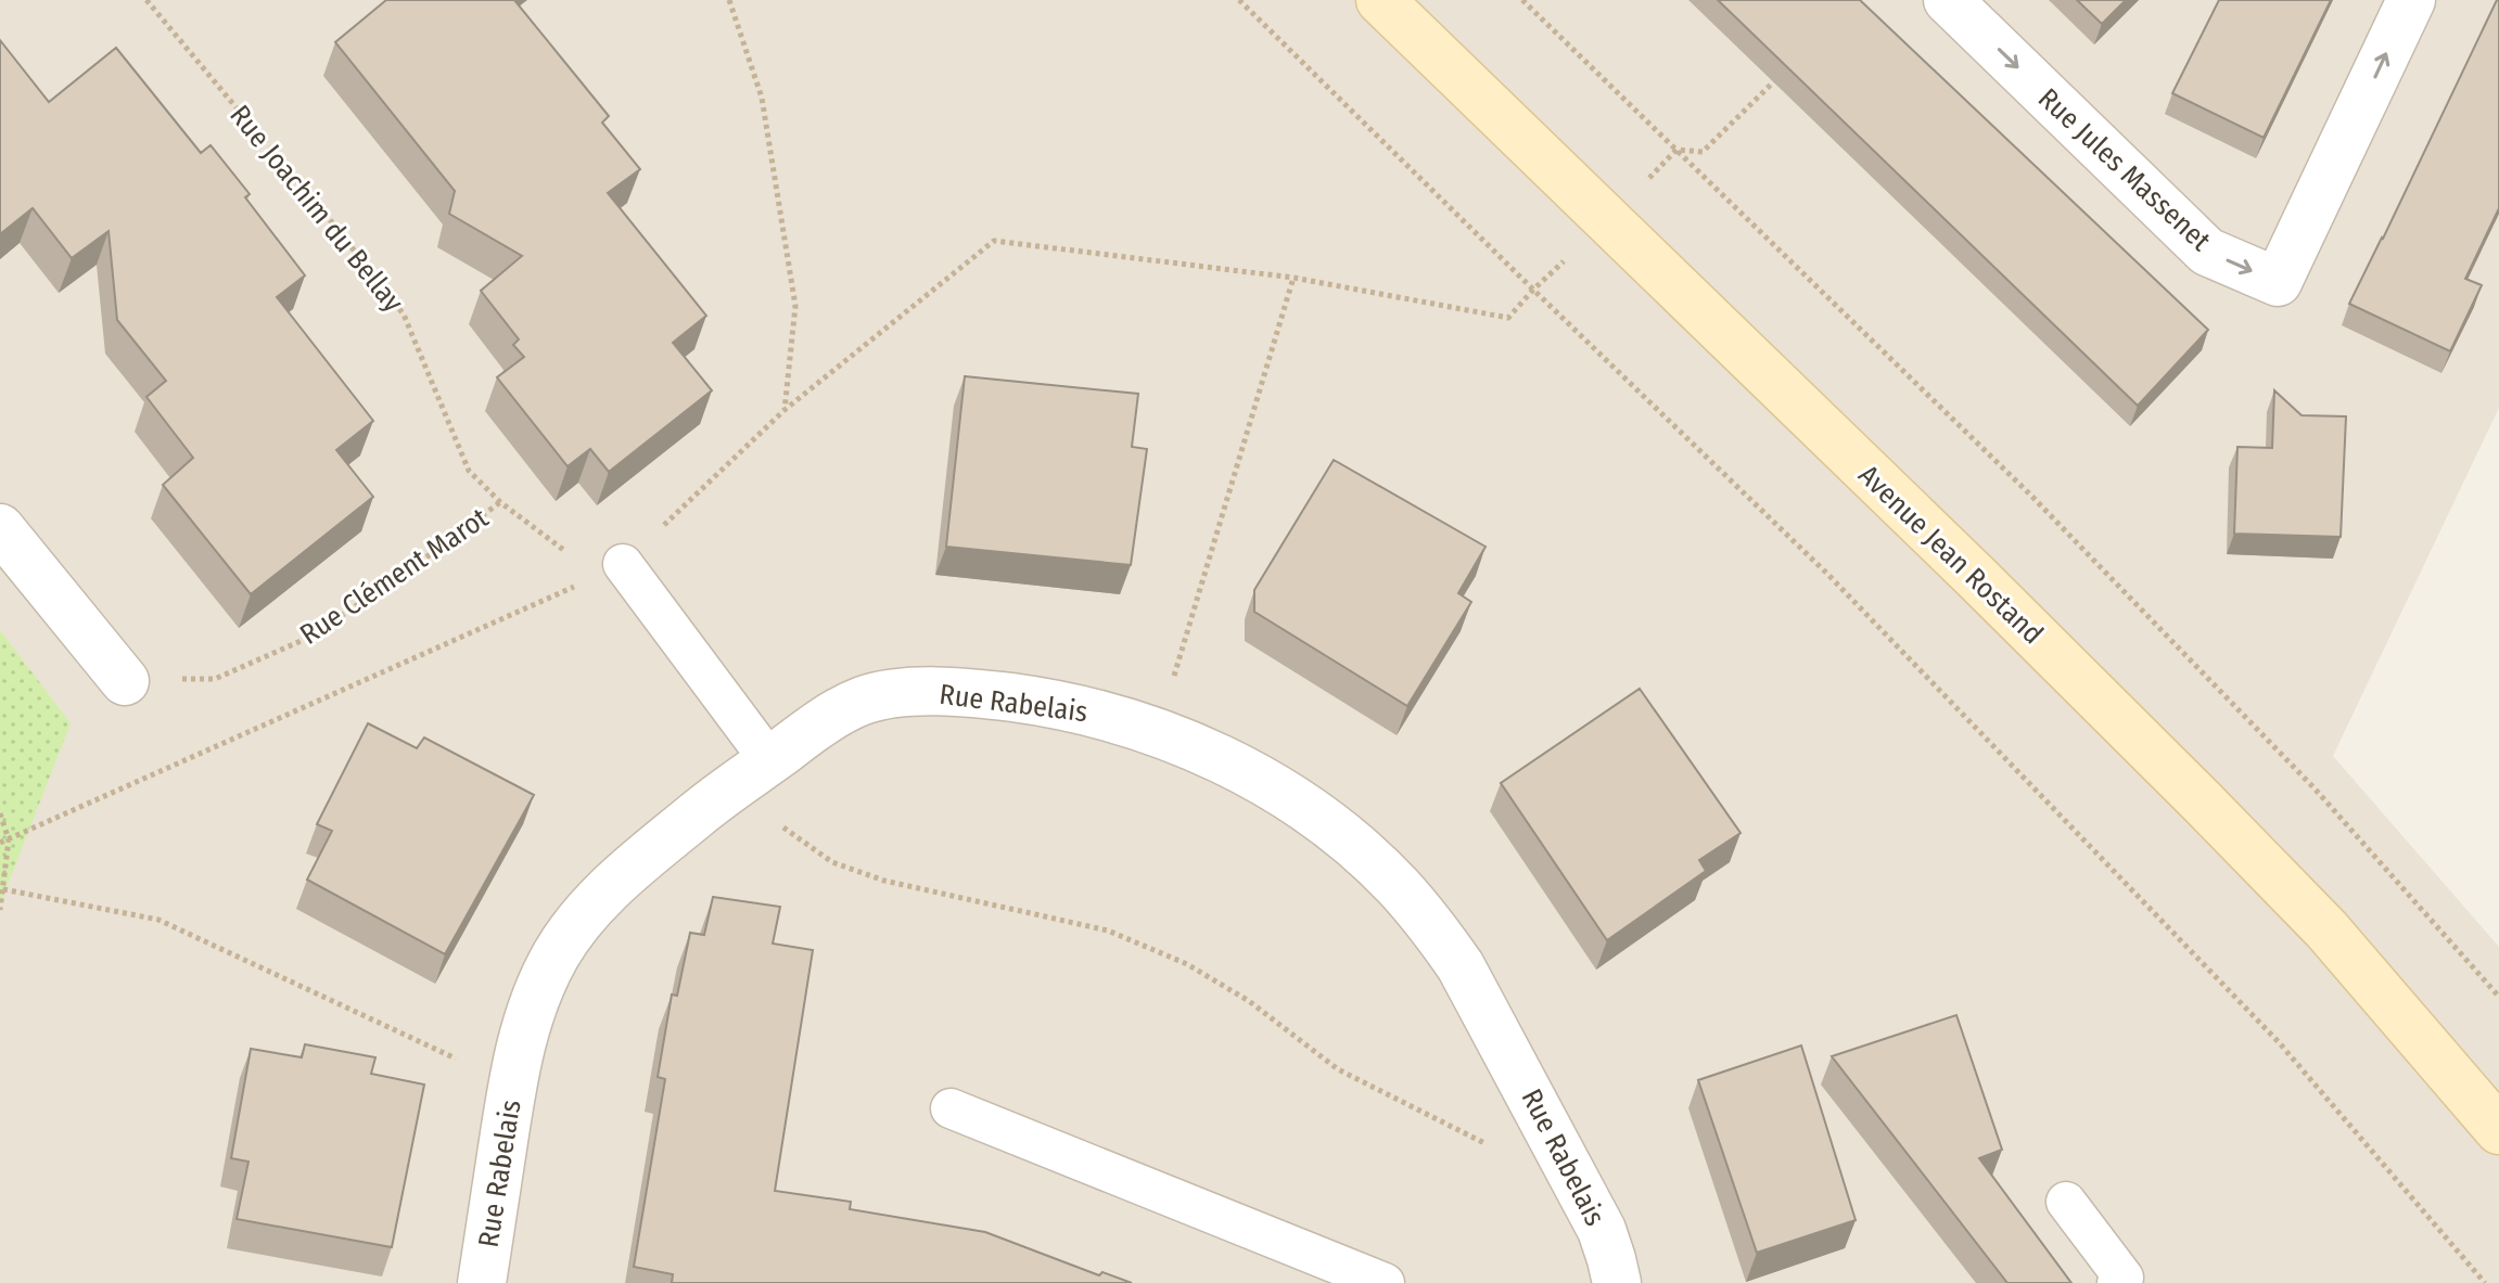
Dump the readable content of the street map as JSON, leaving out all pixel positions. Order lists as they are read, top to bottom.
{
  "streets": {
    "street": ["Rue Jules Massenet", "Avenue Jean Rostand", "Rue Rabelais"],
    "path": ["Rue Joachim du Bellay", "Rue Clément Marot"]
  },
  "crossings": [
    ["Rue Joachim du Bellay", "Rue Clément Marot"]
  ]
}
